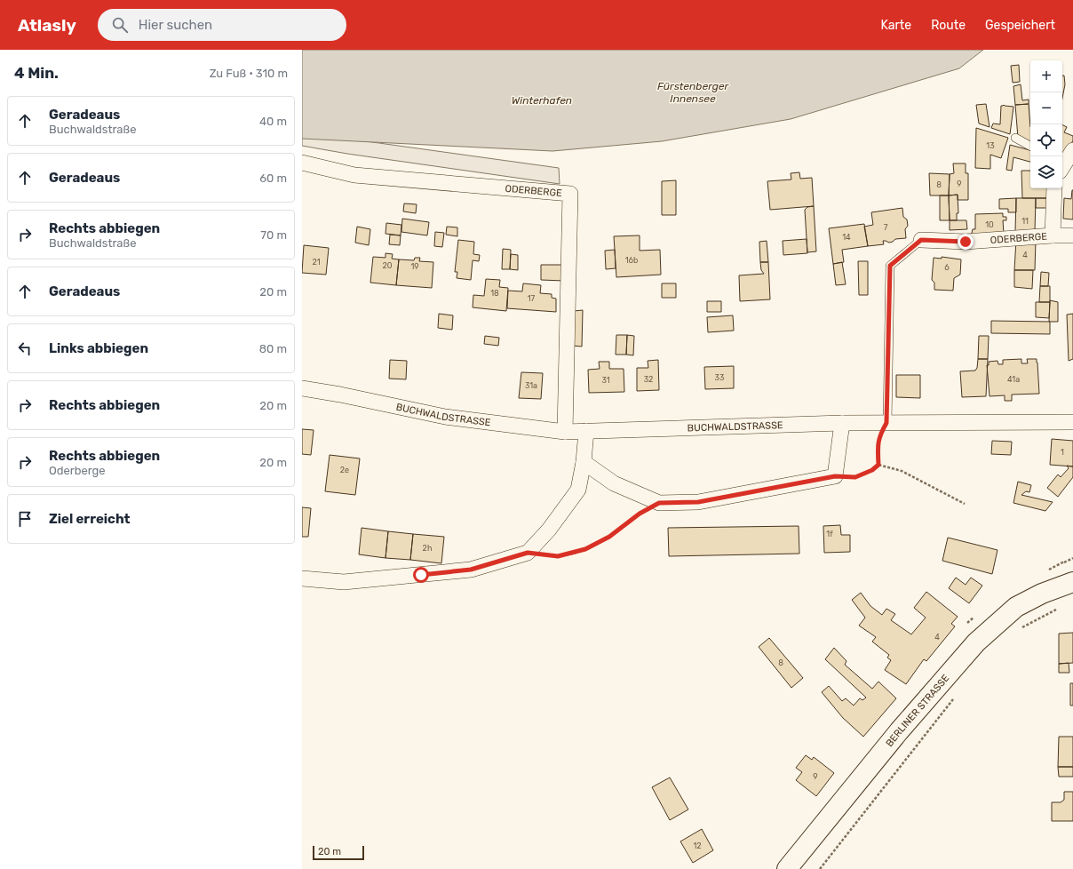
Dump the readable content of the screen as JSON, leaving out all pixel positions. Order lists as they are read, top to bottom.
{
  "streets": {
    "main road": ["BERLINER STRASSE"],
    "street": ["ODERBERGE", "BUCHWALDSTRASSE"]
  },
  "crossings": [
    ["ODERBERGE", "BUCHWALDSTRASSE"]
  ],
  "water": ["Fürstenberger Innensee", "Winterhafen"],
  "house_numbers": [
    "13",
    "9",
    "8",
    "11",
    "10",
    "7",
    "14",
    "4",
    "16b",
    "21",
    "20",
    "19",
    "6",
    "18",
    "17",
    "33",
    "32",
    "41a",
    "31",
    "31a",
    "1",
    "2e",
    "1f",
    "2h",
    "4",
    "8",
    "9",
    "12"
  ],
  "scale_bar": "20 m",
  "page": {
    "header": "Atlasly",
    "search": "Hier suchen",
    "nav": ["Karte", "Route", "Gespeichert"],
    "heading": ["4 Min.", "Zu Fuß · 310 m"],
    "map_buttons": ["+", "−"],
    "list": [
      ["Geradeaus", "Buchwaldstraße", "40 m"],
      ["Geradeaus", "60 m"],
      ["Rechts abbiegen", "Buchwaldstraße", "70 m"],
      ["Geradeaus", "20 m"],
      ["Links abbiegen", "80 m"],
      ["Rechts abbiegen", "20 m"],
      ["Rechts abbiegen", "Oderberge", "20 m"],
      "Ziel erreicht"
    ],
    "scale": "20 m"
  }
}
